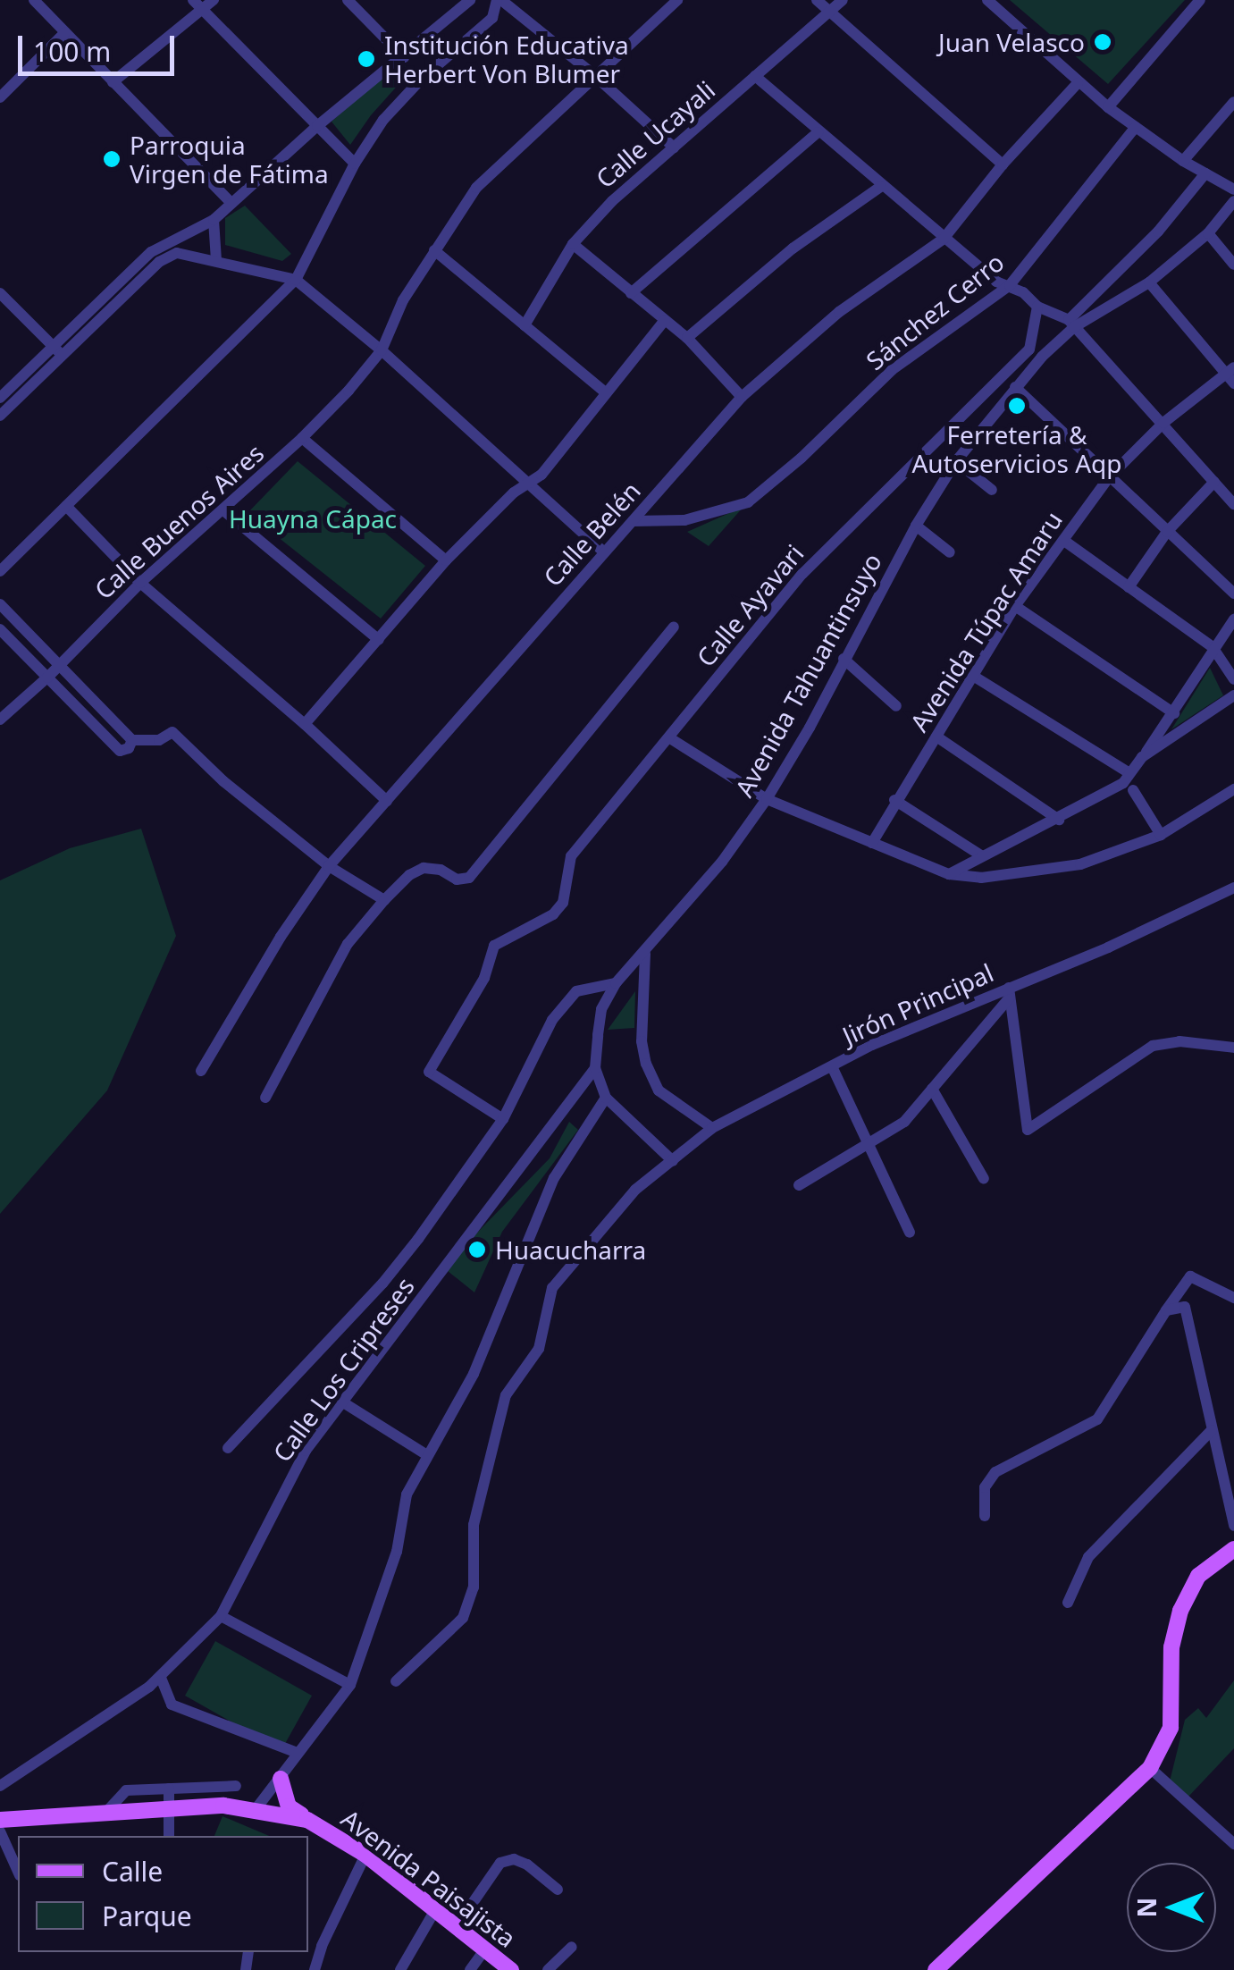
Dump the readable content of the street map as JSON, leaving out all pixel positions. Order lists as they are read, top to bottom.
{
  "streets": {
    "main road": ["Avenida Paisajista"],
    "street": [
      "Calle Ucayali",
      "Sánchez Cerro",
      "Calle Buenos Aires",
      "Calle Belén",
      "Calle Ayavari",
      "Avenida Túpac Amaru",
      "Avenida Tahuantinsuyo",
      "Jirón Principal",
      "Calle Los Cripreses"
    ]
  },
  "crossings": [
    ["Sánchez Cerro", "Calle Belén"],
    ["Avenida Tahuantinsuyo", "Calle Los Cripreses"]
  ],
  "parks": ["Huayna Cápac"],
  "places": [
    "Juan Velasco",
    "Institución Educativa Herbert Von Blumer",
    "Parroquia Virgen de Fátima",
    "Ferretería & Autoservicios Aqp",
    "Huacucharra"
  ],
  "legend": ["Calle", "Parque"],
  "scale_bar": "100 m",
  "north": "left"
}
